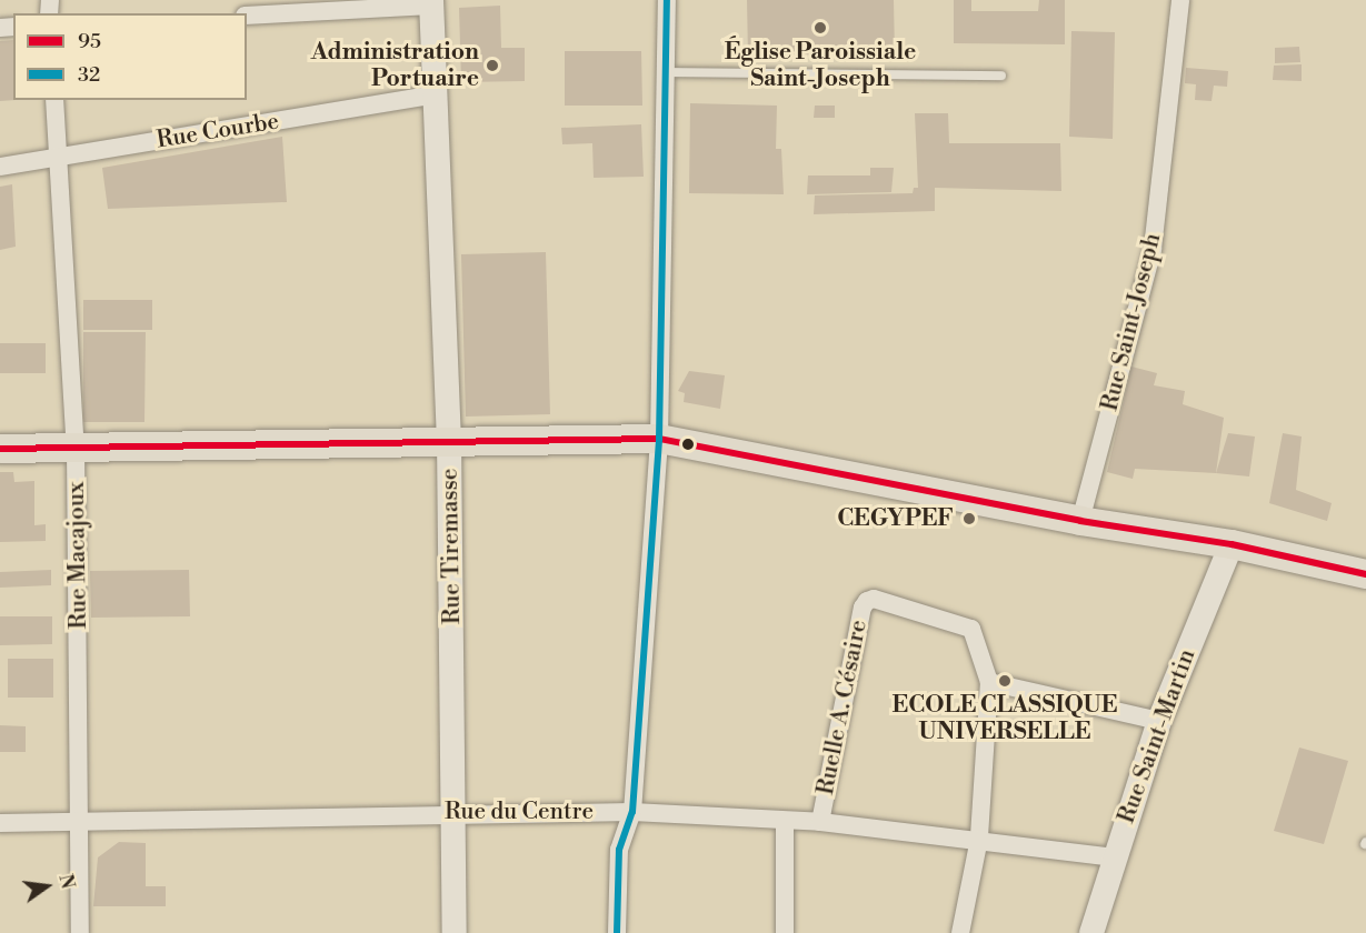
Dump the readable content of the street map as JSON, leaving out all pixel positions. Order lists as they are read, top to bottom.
{
  "streets": {
    "street": [
      "Rue Courbe",
      "Rue Saint-Joseph",
      "Rue Tiremasse",
      "Rue Macajoux",
      "Ruelle A. Césaire",
      "Rue Saint-Martin",
      "Rue du Centre"
    ]
  },
  "crossings": [
    ["Rue Courbe", "Rue Tiremasse"],
    ["Rue Courbe", "Rue Macajoux"],
    ["Rue Tiremasse", "Rue du Centre"],
    ["Rue Macajoux", "Rue du Centre"],
    ["Ruelle A. Césaire", "Rue du Centre"],
    ["Rue Saint-Martin", "Rue du Centre"]
  ],
  "places": [
    "Église Paroissiale Saint-Joseph",
    "Administration Portuaire",
    "CEGYPEF",
    "ECOLE CLASSIQUE UNIVERSELLE"
  ],
  "lines": ["transit line 32", "transit line 95"],
  "legend": ["95", "32"],
  "north": "right"
}
